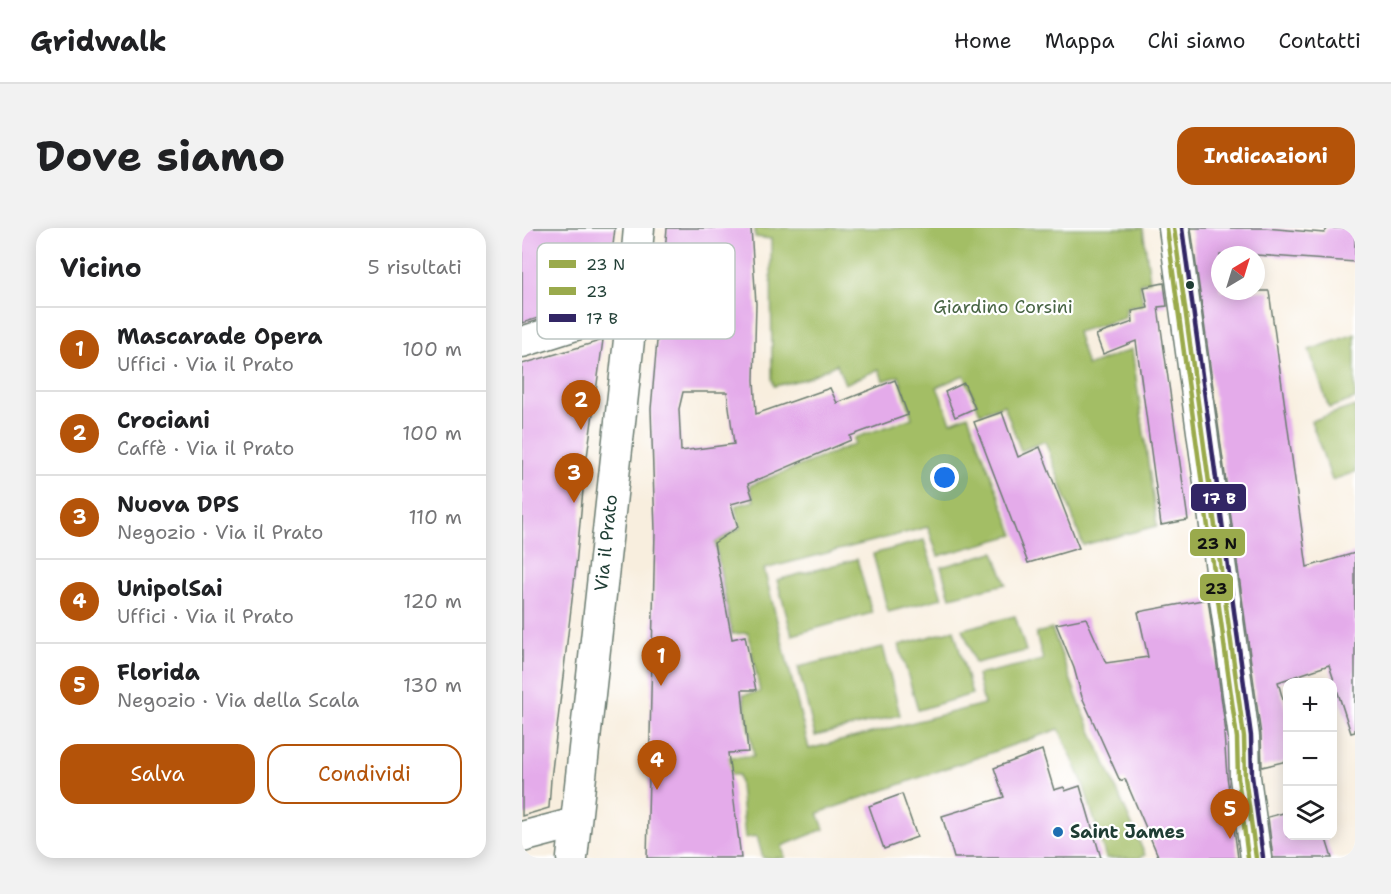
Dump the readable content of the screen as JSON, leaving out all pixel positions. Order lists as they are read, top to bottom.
{
  "streets": {
    "street": ["Via il Prato"]
  },
  "parks": ["Giardino Corsini"],
  "places": ["Saint James"],
  "lines": ["transit line 23"],
  "legend": ["23 N", "23", "17 B"],
  "north": "top right",
  "page": {
    "header": "Gridwalk",
    "nav": [
      "Home",
      "Mappa",
      "Chi siamo",
      "Contatti"
    ],
    "buttons": [
      "Indicazioni",
      ["Salva", "Condividi"]
    ],
    "title": "Dove siamo",
    "heading": ["Vicino", "5 risultati"],
    "list": [
      {
        "mark": "1",
        "name": "Mascarade Opera",
        "note": "Uffici · Via il Prato",
        "value": "100 m"
      },
      {
        "mark": "2",
        "name": "Crociani",
        "note": "Caffè · Via il Prato",
        "value": "100 m"
      },
      {
        "mark": "3",
        "name": "Nuova DPS",
        "note": "Negozio · Via il Prato",
        "value": "110 m"
      },
      {
        "mark": "4",
        "name": "UnipolSai",
        "note": "Uffici · Via il Prato",
        "value": "120 m"
      },
      {
        "mark": "5",
        "name": "Florida",
        "note": "Negozio · Via della Scala",
        "value": "130 m"
      }
    ],
    "pins": [
      "2",
      "3",
      "1",
      "4",
      "5"
    ],
    "map_buttons": ["+", "−"]
  }
}
